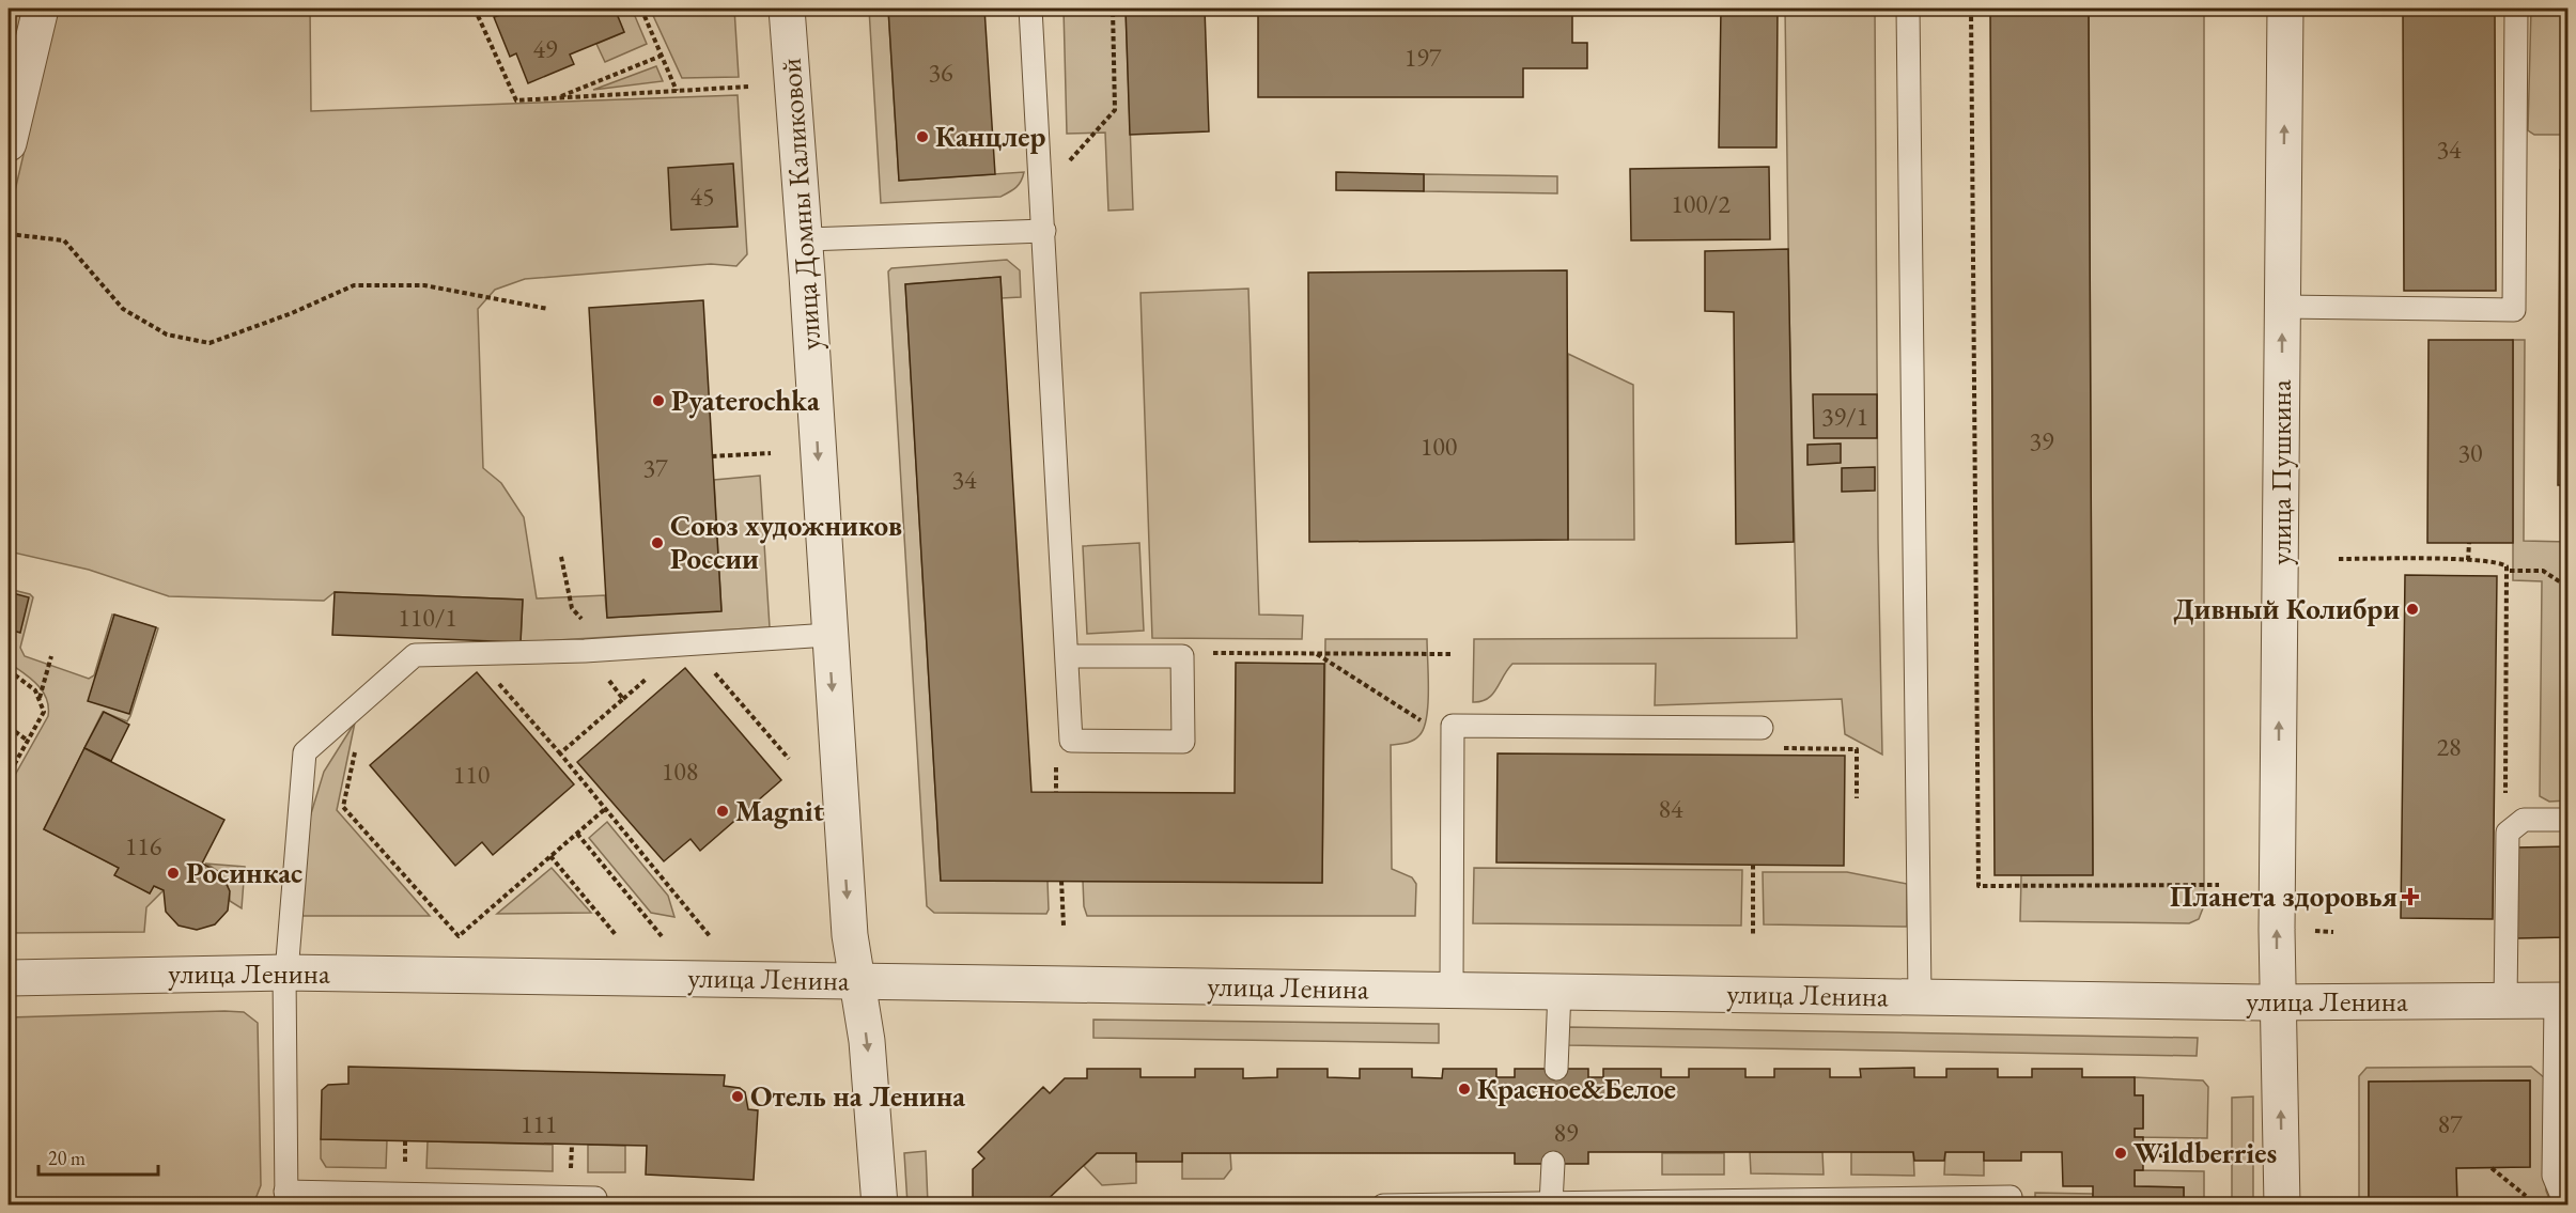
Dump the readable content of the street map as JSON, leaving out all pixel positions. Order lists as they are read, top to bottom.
{
  "streets": {
    "street": ["улица Домны Каликовой", "улица Пушкина", "улица Ленина"]
  },
  "crossings": [
    ["улица Домны Каликовой", "улица Ленина"],
    ["улица Пушкина", "улица Ленина"]
  ],
  "one_way": ["улица Домны Каликовой", "улица Пушкина"],
  "places": {
    "other": [
      "Канцлер",
      "Pyaterochka",
      "Союз художников России",
      "Дивный Колибри",
      "Magnit",
      "Росинкас",
      "Красное&Белое",
      "Отель на Ленина",
      "Wildberries"
    ],
    "health": ["Планета здоровья"]
  },
  "house_numbers": [
    "49",
    "197",
    "36",
    "34",
    "45",
    "100/2",
    "39/1",
    "39",
    "100",
    "30",
    "37",
    "34",
    "110/1",
    "28",
    "108",
    "110",
    "84",
    "116",
    "111",
    "87",
    "89"
  ],
  "scale_bar": "20 m"
}
